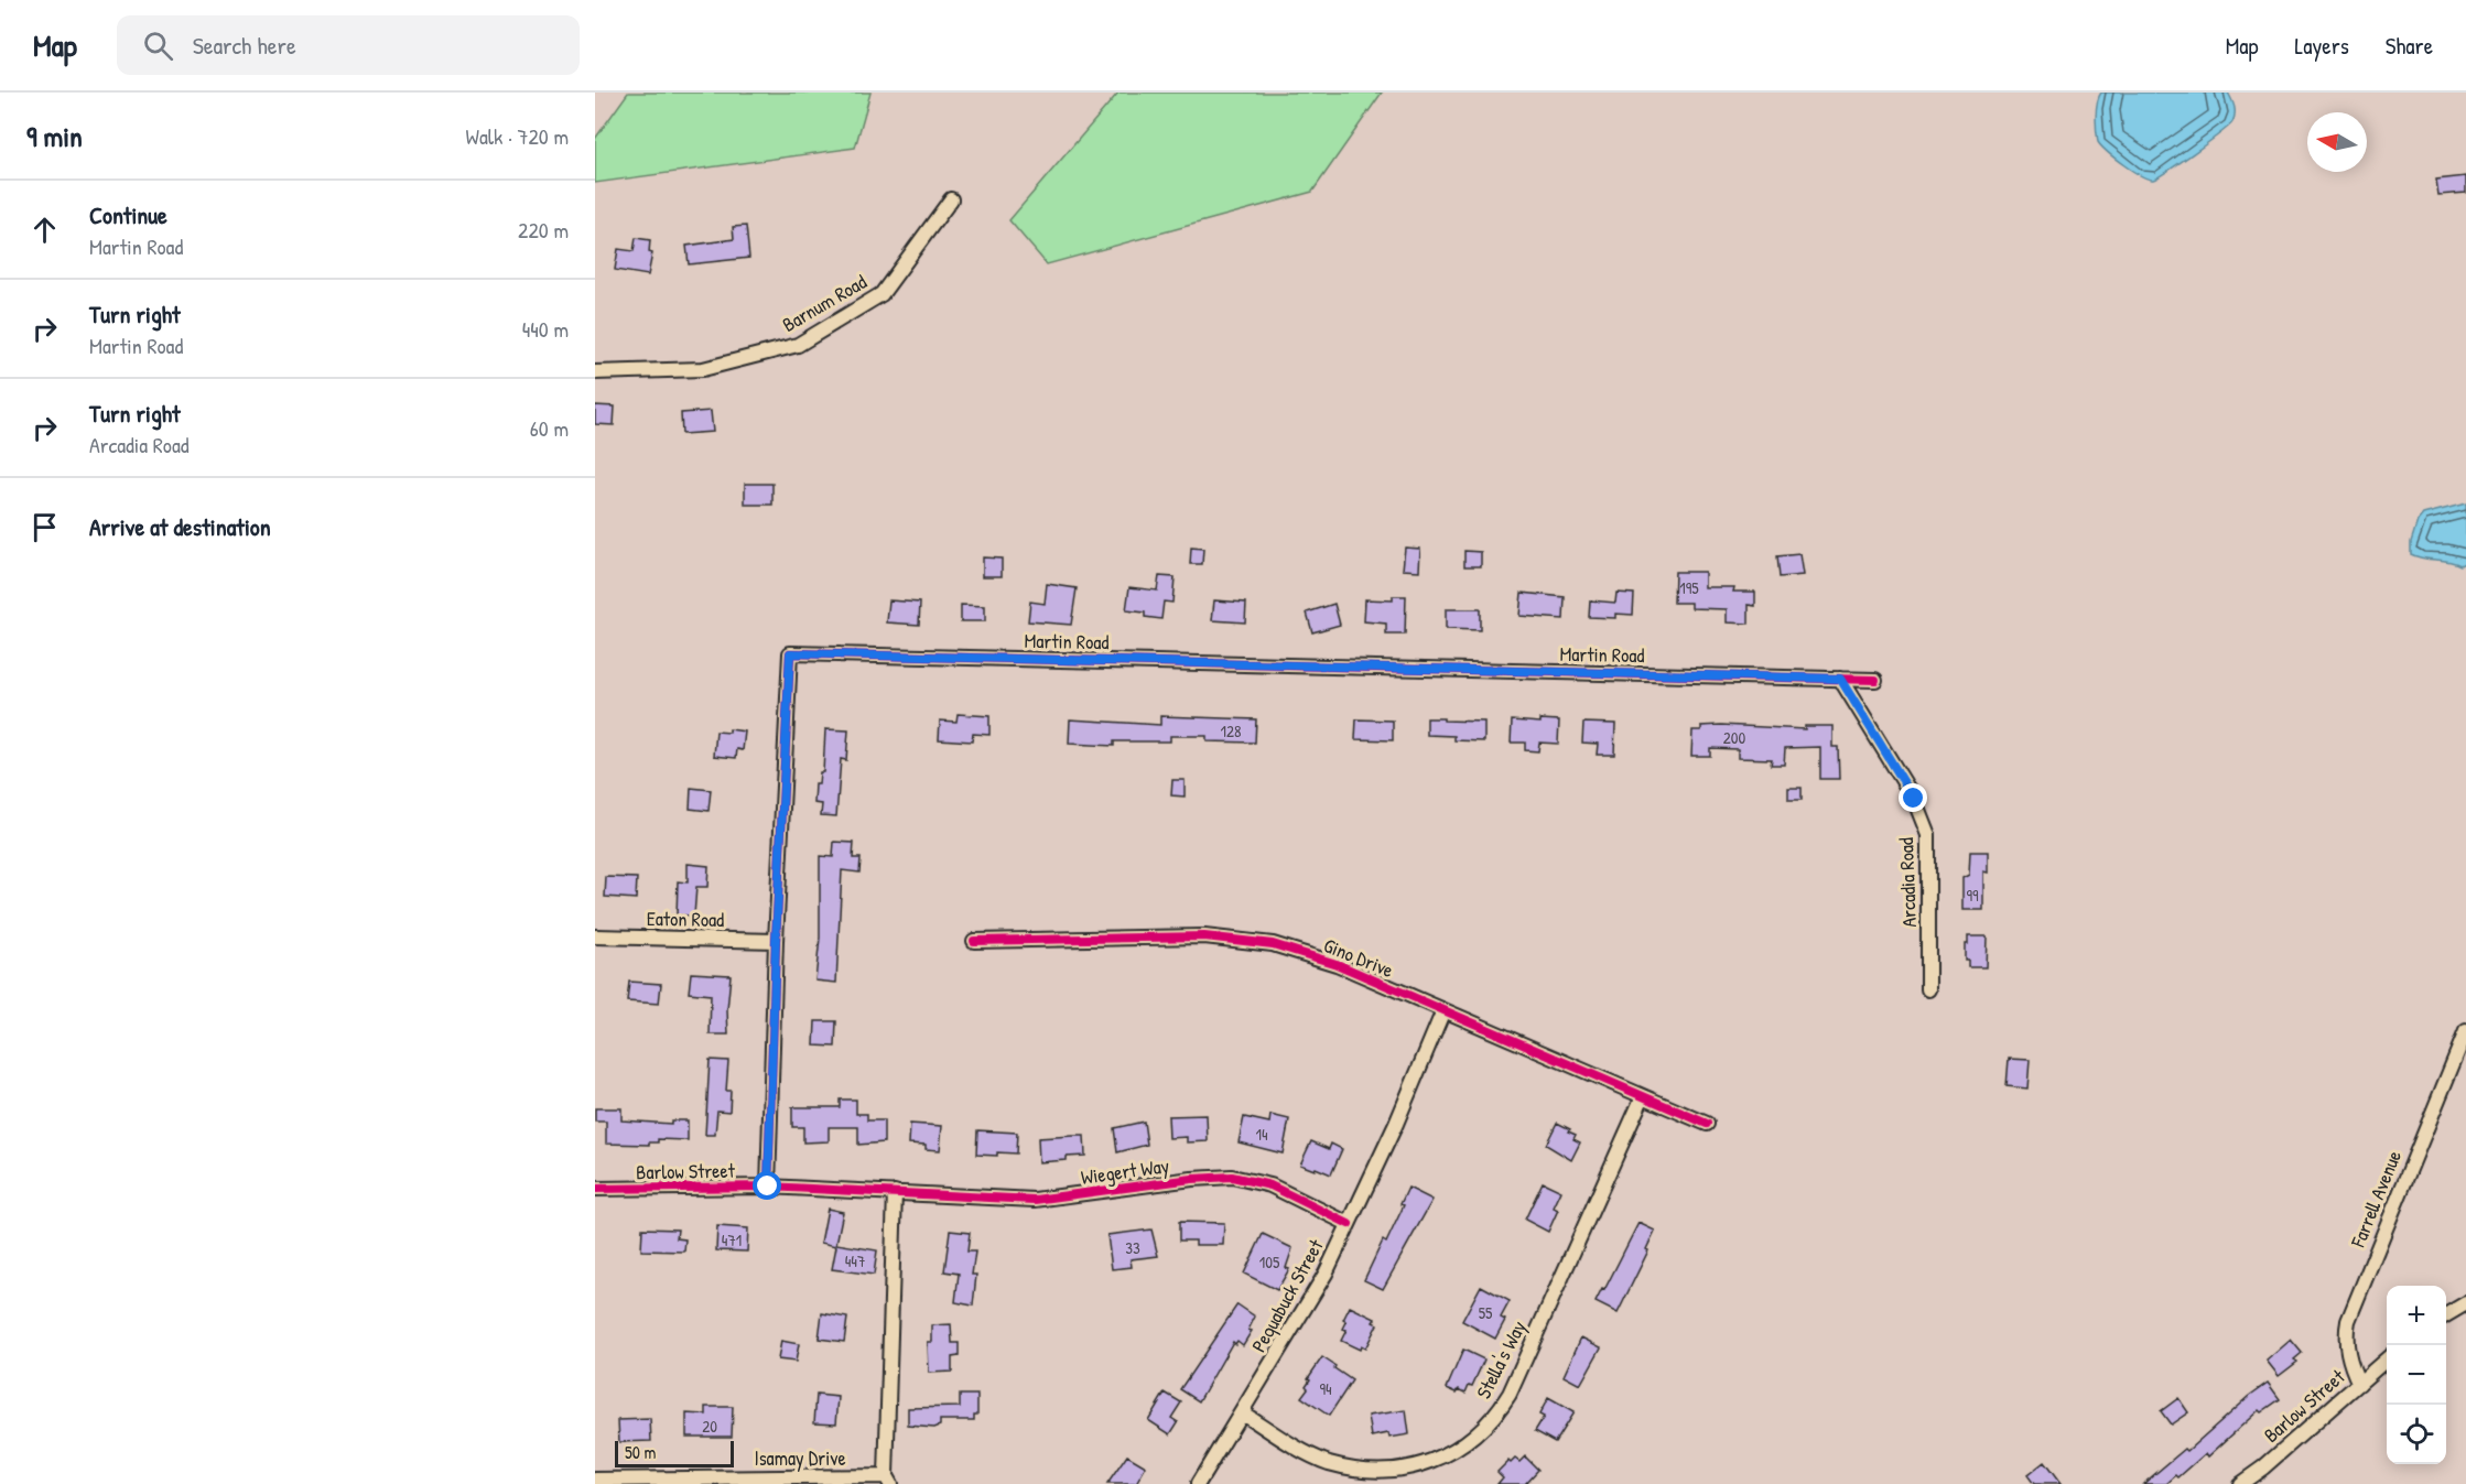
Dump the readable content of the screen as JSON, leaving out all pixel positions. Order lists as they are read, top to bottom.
{
  "streets": {
    "street": [
      "Barnum Road",
      "Martin Road",
      "Arcadia Road",
      "Eaton Road",
      "Gino Drive",
      "Barlow Street",
      "Wiegert Way",
      "Farrell Avenue",
      "Pequabuck Street",
      "Stella's Way",
      "Isamay Drive"
    ]
  },
  "crossings": [
    ["Martin Road", "Arcadia Road"],
    ["Martin Road", "Eaton Road"],
    ["Martin Road", "Barlow Street"],
    ["Gino Drive", "Pequabuck Street"],
    ["Gino Drive", "Stella's Way"],
    ["Barlow Street", "Wiegert Way"],
    ["Barlow Street", "Farrell Avenue"],
    ["Wiegert Way", "Pequabuck Street"],
    ["Pequabuck Street", "Stella's Way"]
  ],
  "house_numbers": [
    "195",
    "128",
    "200",
    "99",
    "14",
    "471",
    "33",
    "447",
    "105",
    "55",
    "94",
    "20"
  ],
  "scale_bar": "50 m",
  "north": "left",
  "page": {
    "header": "Map",
    "search": "Search here",
    "nav": ["Map", "Layers", "Share"],
    "heading": ["9 min", "Walk · 720 m"],
    "list": [
      ["Continue", "Martin Road", "220 m"],
      ["Turn right", "Martin Road", "440 m"],
      ["Turn right", "Arcadia Road", "60 m"],
      "Arrive at destination"
    ],
    "map_buttons": ["+", "−"],
    "scale": "50 m"
  }
}
